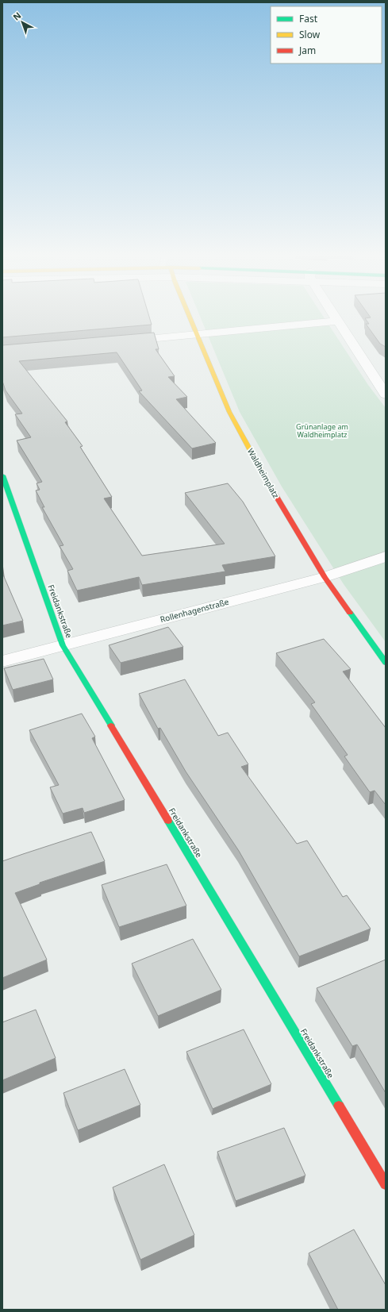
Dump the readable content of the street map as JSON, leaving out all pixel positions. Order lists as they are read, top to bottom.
{
  "streets": {
    "street": ["Waldheimplatz", "Rollenhagenstraße", "Freidankstraße"]
  },
  "crossings": [
    ["Waldheimplatz", "Rollenhagenstraße"],
    ["Rollenhagenstraße", "Freidankstraße"]
  ],
  "parks": ["Grünanlage am Waldheimplatz"],
  "legend": ["Fast", "Slow", "Jam"],
  "north": "top left"
}
